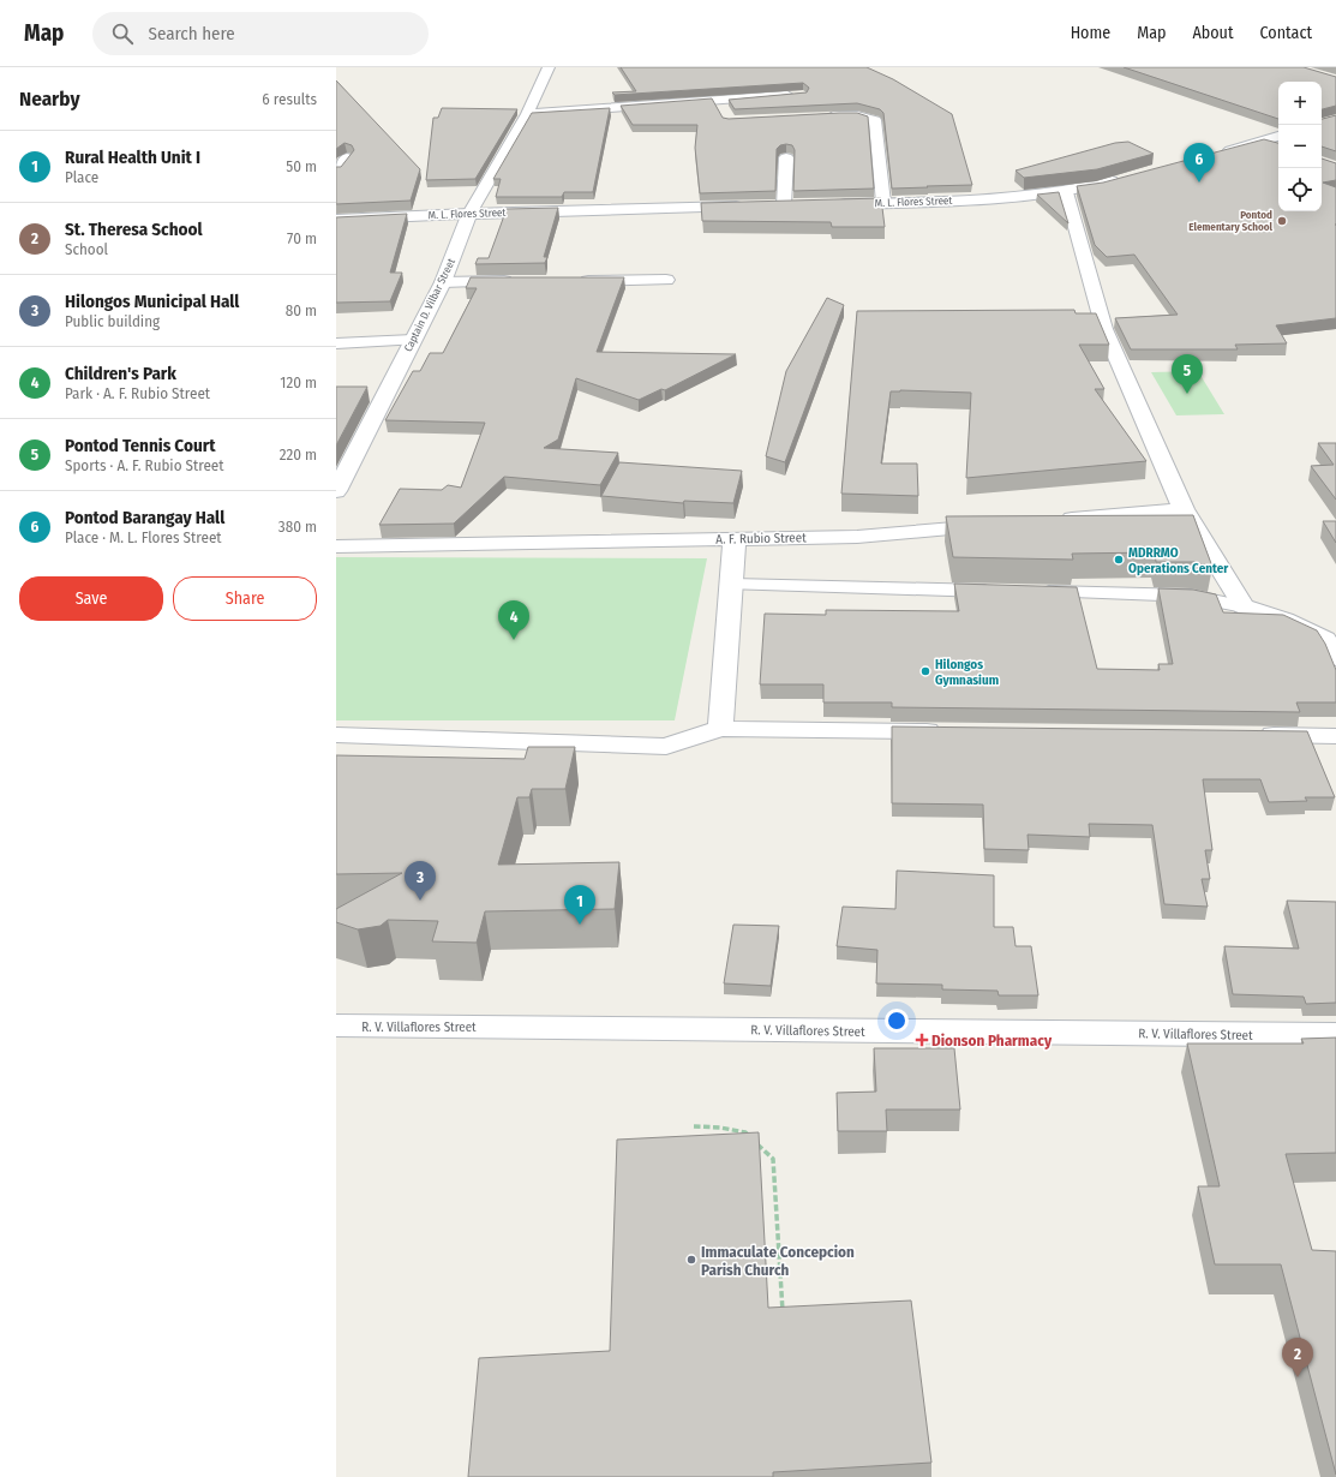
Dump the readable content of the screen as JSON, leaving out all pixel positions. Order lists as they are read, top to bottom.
{
  "streets": {
    "street": [
      "M. L. Flores Street",
      "Captain D. Vilbar Street",
      "A. F. Rubio Street",
      "R. V. Villaflores Street"
    ]
  },
  "crossings": [
    ["M. L. Flores Street", "Captain D. Vilbar Street"]
  ],
  "places": {
    "other": [
      "Pontod Elementary School",
      "MDRRMO Operations Center",
      "Hilongos Gymnasium",
      "Immaculate Concepcion Parish Church"
    ],
    "health": ["Dionson Pharmacy"]
  },
  "page": {
    "header": "Map",
    "search": "Search here",
    "nav": [
      "Home",
      "Map",
      "About",
      "Contact"
    ],
    "heading": ["Nearby", "6 results"],
    "map_buttons": ["+", "−"],
    "list": [
      {
        "mark": "1",
        "name": "Rural Health Unit I",
        "note": "Place",
        "value": "50 m"
      },
      {
        "mark": "2",
        "name": "St. Theresa School",
        "note": "School",
        "value": "70 m"
      },
      {
        "mark": "3",
        "name": "Hilongos Municipal Hall",
        "note": "Public building",
        "value": "80 m"
      },
      {
        "mark": "4",
        "name": "Children's Park",
        "note": "Park · A. F. Rubio Street",
        "value": "120 m"
      },
      {
        "mark": "5",
        "name": "Pontod Tennis Court",
        "note": "Sports · A. F. Rubio Street",
        "value": "220 m"
      },
      {
        "mark": "6",
        "name": "Pontod Barangay Hall",
        "note": "Place · M. L. Flores Street",
        "value": "380 m"
      }
    ],
    "pins": [
      "6",
      "5",
      "4",
      "3",
      "1",
      "2"
    ],
    "buttons": ["Save", "Share"]
  }
}
